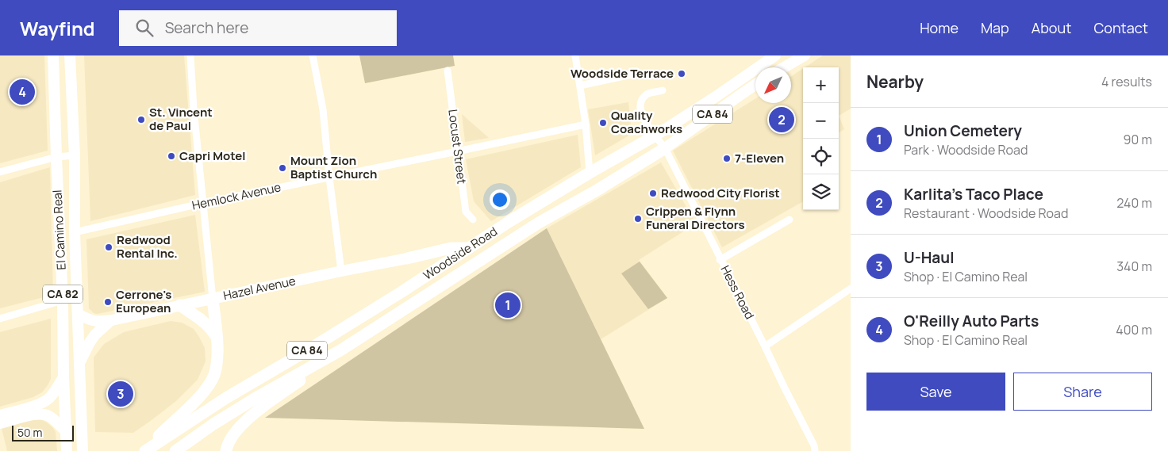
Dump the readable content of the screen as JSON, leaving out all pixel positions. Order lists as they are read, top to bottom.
{
  "streets": {
    "highway": ["CA 84", "Woodside Road"],
    "main road": ["El Camino Real", "Hazel Avenue", "CA 82"],
    "street": ["Locust Street", "Hemlock Avenue", "Hess Road"]
  },
  "crossings": [
    ["Locust Street", "Hemlock Avenue"],
    ["Hemlock Avenue", "El Camino Real"],
    ["El Camino Real", "Hazel Avenue"],
    ["Woodside Road", "Hess Road"]
  ],
  "places": [
    "Woodside Terrace",
    "St. Vincent de Paul",
    "Quality Coachworks",
    "Capri Motel",
    "7-Eleven",
    "Mount Zion Baptist Church",
    "Redwood City Florist",
    "Crippen & Flynn Funeral Directors",
    "Redwood Rental Inc.",
    "Cerrone's European"
  ],
  "scale_bar": "50 m",
  "north": "bottom left",
  "page": {
    "header": "Wayfind",
    "search": "Search here",
    "nav": [
      "Home",
      "Map",
      "About",
      "Contact"
    ],
    "heading": ["Nearby", "4 results"],
    "map_buttons": ["+", "−"],
    "pins": [
      "4",
      "2",
      "1",
      "3"
    ],
    "list": [
      {
        "mark": "1",
        "name": "Union Cemetery",
        "note": "Park · Woodside Road",
        "value": "90 m"
      },
      {
        "mark": "2",
        "name": "Karlita's Taco Place",
        "note": "Restaurant · Woodside Road",
        "value": "240 m"
      },
      {
        "mark": "3",
        "name": "U-Haul",
        "note": "Shop · El Camino Real",
        "value": "340 m"
      },
      {
        "mark": "4",
        "name": "O'Reilly Auto Parts",
        "note": "Shop · El Camino Real",
        "value": "400 m"
      }
    ],
    "buttons": ["Save", "Share"],
    "scale": "50 m"
  }
}
